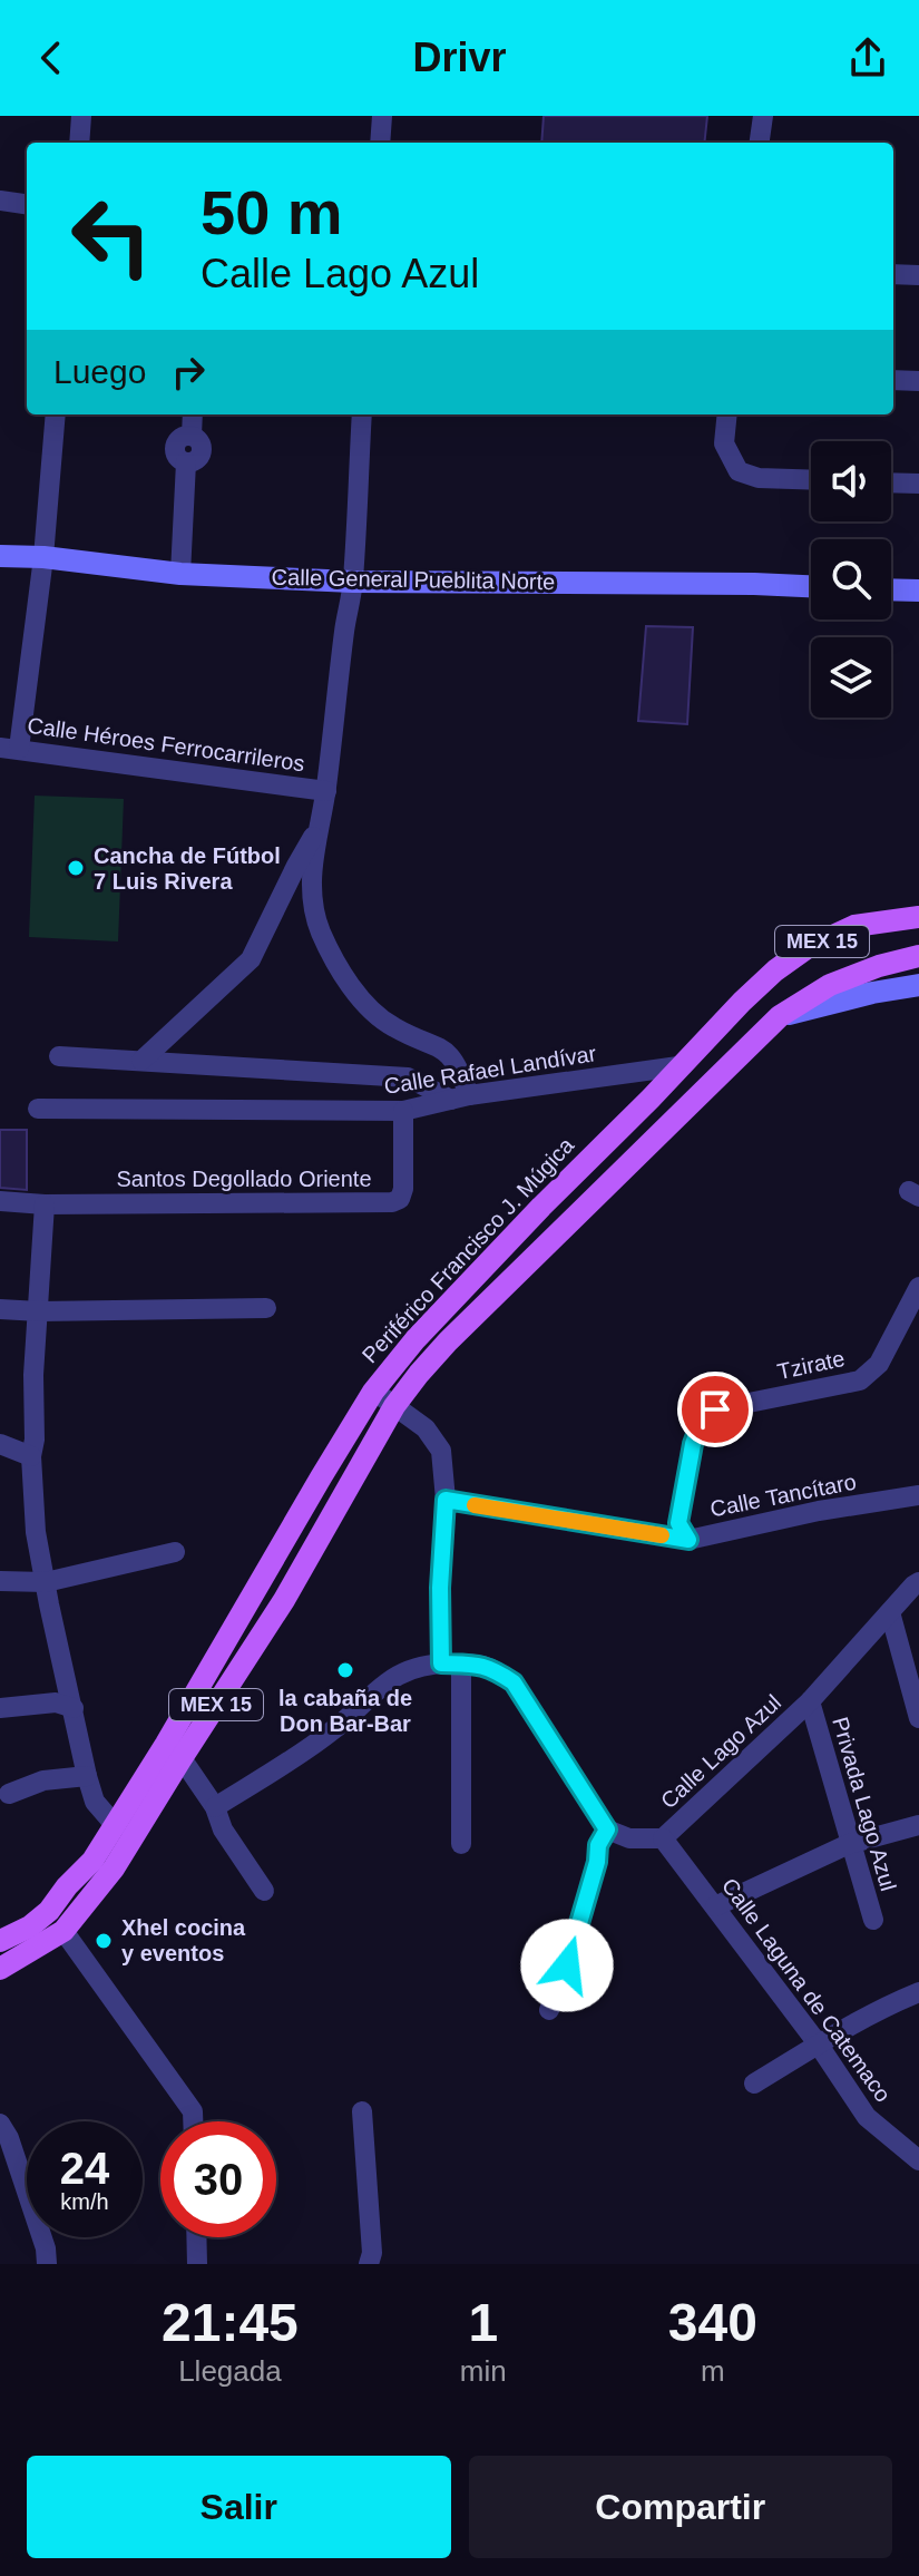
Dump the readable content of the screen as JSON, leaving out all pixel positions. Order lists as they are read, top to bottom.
{
  "streets": {
    "main road": ["MEX 15", "Periférico Francisco J. Múgica"],
    "street": [
      "Calle General Pueblita Norte",
      "Calle Héroes Ferrocarrileros",
      "Calle Rafael Landívar",
      "Santos Degollado Oriente",
      "Tzirate",
      "Calle Tancítaro",
      "Calle Lago Azul",
      "Privada Lago Azul",
      "Calle Laguna de Catemaco"
    ]
  },
  "crossings": [
    ["Calle Rafael Landívar", "Santos Degollado Oriente"],
    ["Calle Rafael Landívar", "Periférico Francisco J. Múgica"],
    ["Tzirate", "Calle Tancítaro"],
    ["Calle Lago Azul", "Privada Lago Azul"],
    ["Calle Lago Azul", "Calle Laguna de Catemaco"]
  ],
  "places": ["Cancha de Fútbol 7 Luis Rivera", "la cabaña de Don Bar-Bar", "Xhel cocina y eventos"],
  "page": {
    "header": "Drivr",
    "turn": ["50 m", "Calle Lago Azul"],
    "then": "Luego",
    "speed": "24 km/h",
    "limit": "30",
    "eta": [
      "21:45",
      "Llegada",
      "1",
      "min",
      "340",
      "m"
    ],
    "buttons": ["Salir", "Compartir"]
  }
}
